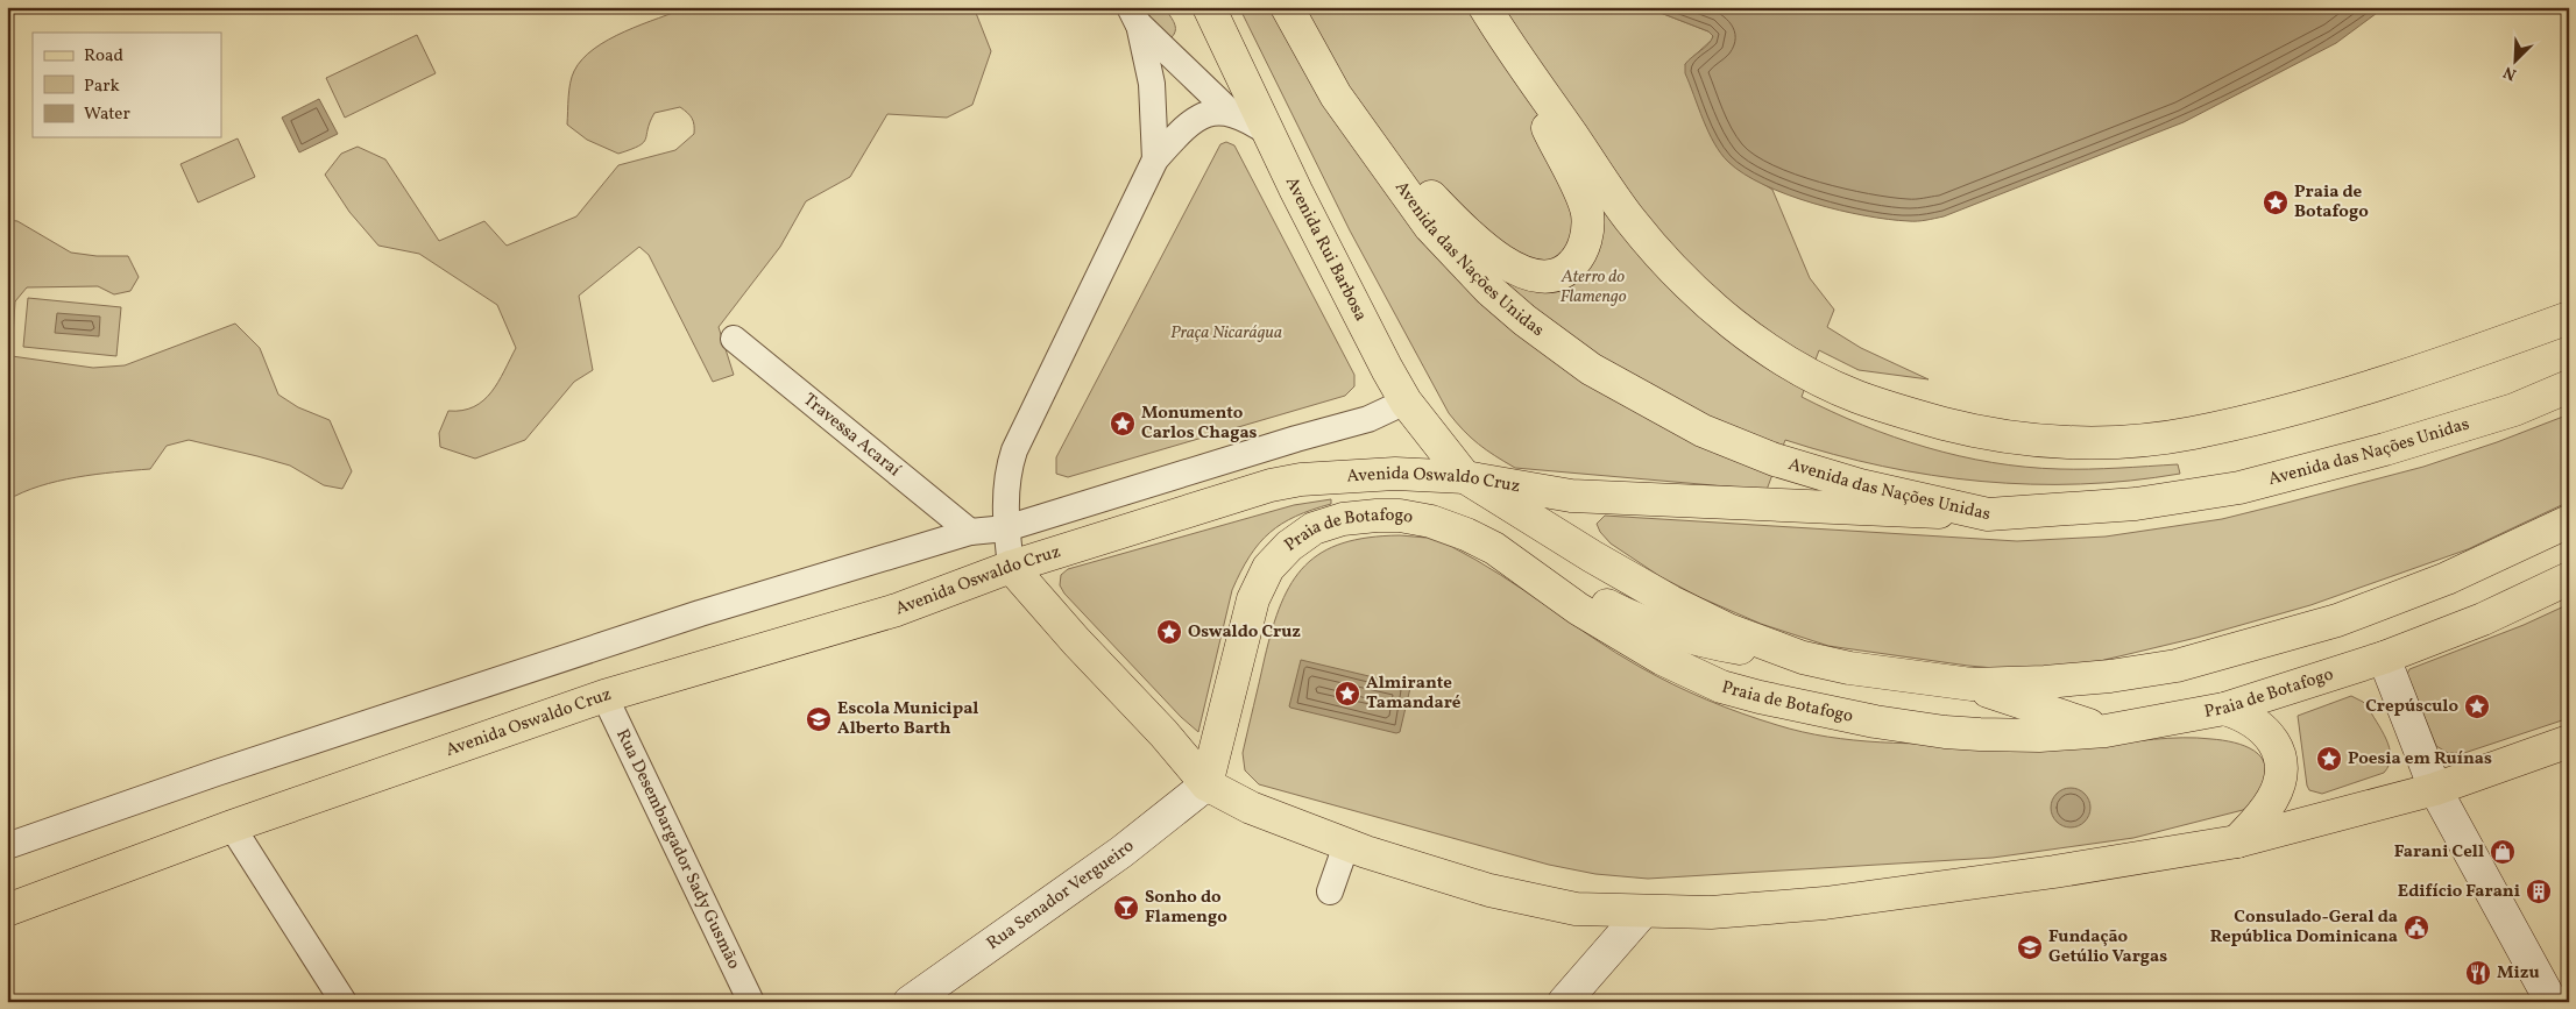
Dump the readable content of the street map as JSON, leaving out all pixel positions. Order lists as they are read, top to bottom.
{
  "streets": {
    "main road": [
      "Avenida Rui Barbosa",
      "Avenida das Nações Unidas",
      "Avenida Oswaldo Cruz",
      "Praia de Botafogo"
    ],
    "street": ["Travessa Acaraí", "Rua Desembargador Sady Gusmão", "Rua Senador Vergueiro"]
  },
  "crossings": [
    ["Avenida Rui Barbosa", "Avenida Oswaldo Cruz"],
    ["Avenida das Nações Unidas", "Avenida Oswaldo Cruz"],
    ["Avenida Oswaldo Cruz", "Rua Desembargador Sady Gusmão"],
    ["Praia de Botafogo", "Rua Senador Vergueiro"]
  ],
  "parks": ["Aterro do Flamengo", "Praça Nicarágua"],
  "places": {
    "place": [
      "Praia de Botafogo",
      "Monumento Carlos Chagas",
      "Oswaldo Cruz",
      "Almirante Tamandaré",
      "Crepúsculo",
      "Poesia em Ruínas"
    ],
    "school or university": ["Escola Municipal Alberto Barth", "Fundação Getúlio Vargas"],
    "shop": ["Farani Cell"],
    "building": ["Edifício Farani"],
    "bar": ["Sonho do Flamengo"],
    "public building": ["Consulado-Geral da República Dominicana"],
    "restaurant": ["Mizu"]
  },
  "legend": ["Road", "Park", "Water"],
  "north": "bottom left"
}
